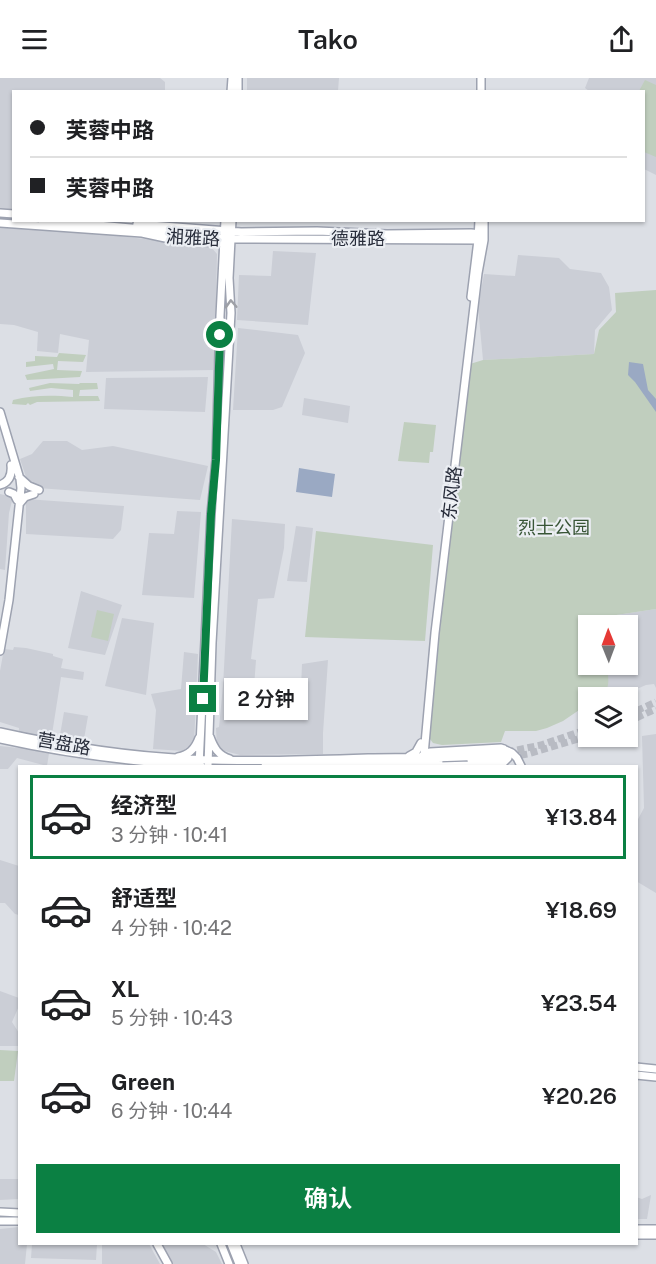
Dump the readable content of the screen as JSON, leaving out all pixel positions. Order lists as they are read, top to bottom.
{
  "streets": {
    "main road": [
      "湘雅路",
      "德雅路",
      "东风路",
      "营盘路"
    ]
  },
  "crossings": [
    ["湘雅路", "德雅路"],
    ["德雅路", "东风路"],
    ["东风路", "营盘路"]
  ],
  "parks": ["烈士公园"],
  "north": "top",
  "page": {
    "header": "Tako",
    "banner": ["芙蓉中路", "芙蓉中路"],
    "bubble": "2 分钟",
    "list": [
      {
        "name": "经济型",
        "note": "3 分钟 · 10:41",
        "value": "¥13.84"
      },
      {
        "name": "舒适型",
        "note": "4 分钟 · 10:42",
        "value": "¥18.69"
      },
      {
        "name": "XL",
        "note": "5 分钟 · 10:43",
        "value": "¥23.54"
      },
      {
        "name": "Green",
        "note": "6 分钟 · 10:44",
        "value": "¥20.26"
      }
    ],
    "buttons": "确认"
  }
}
